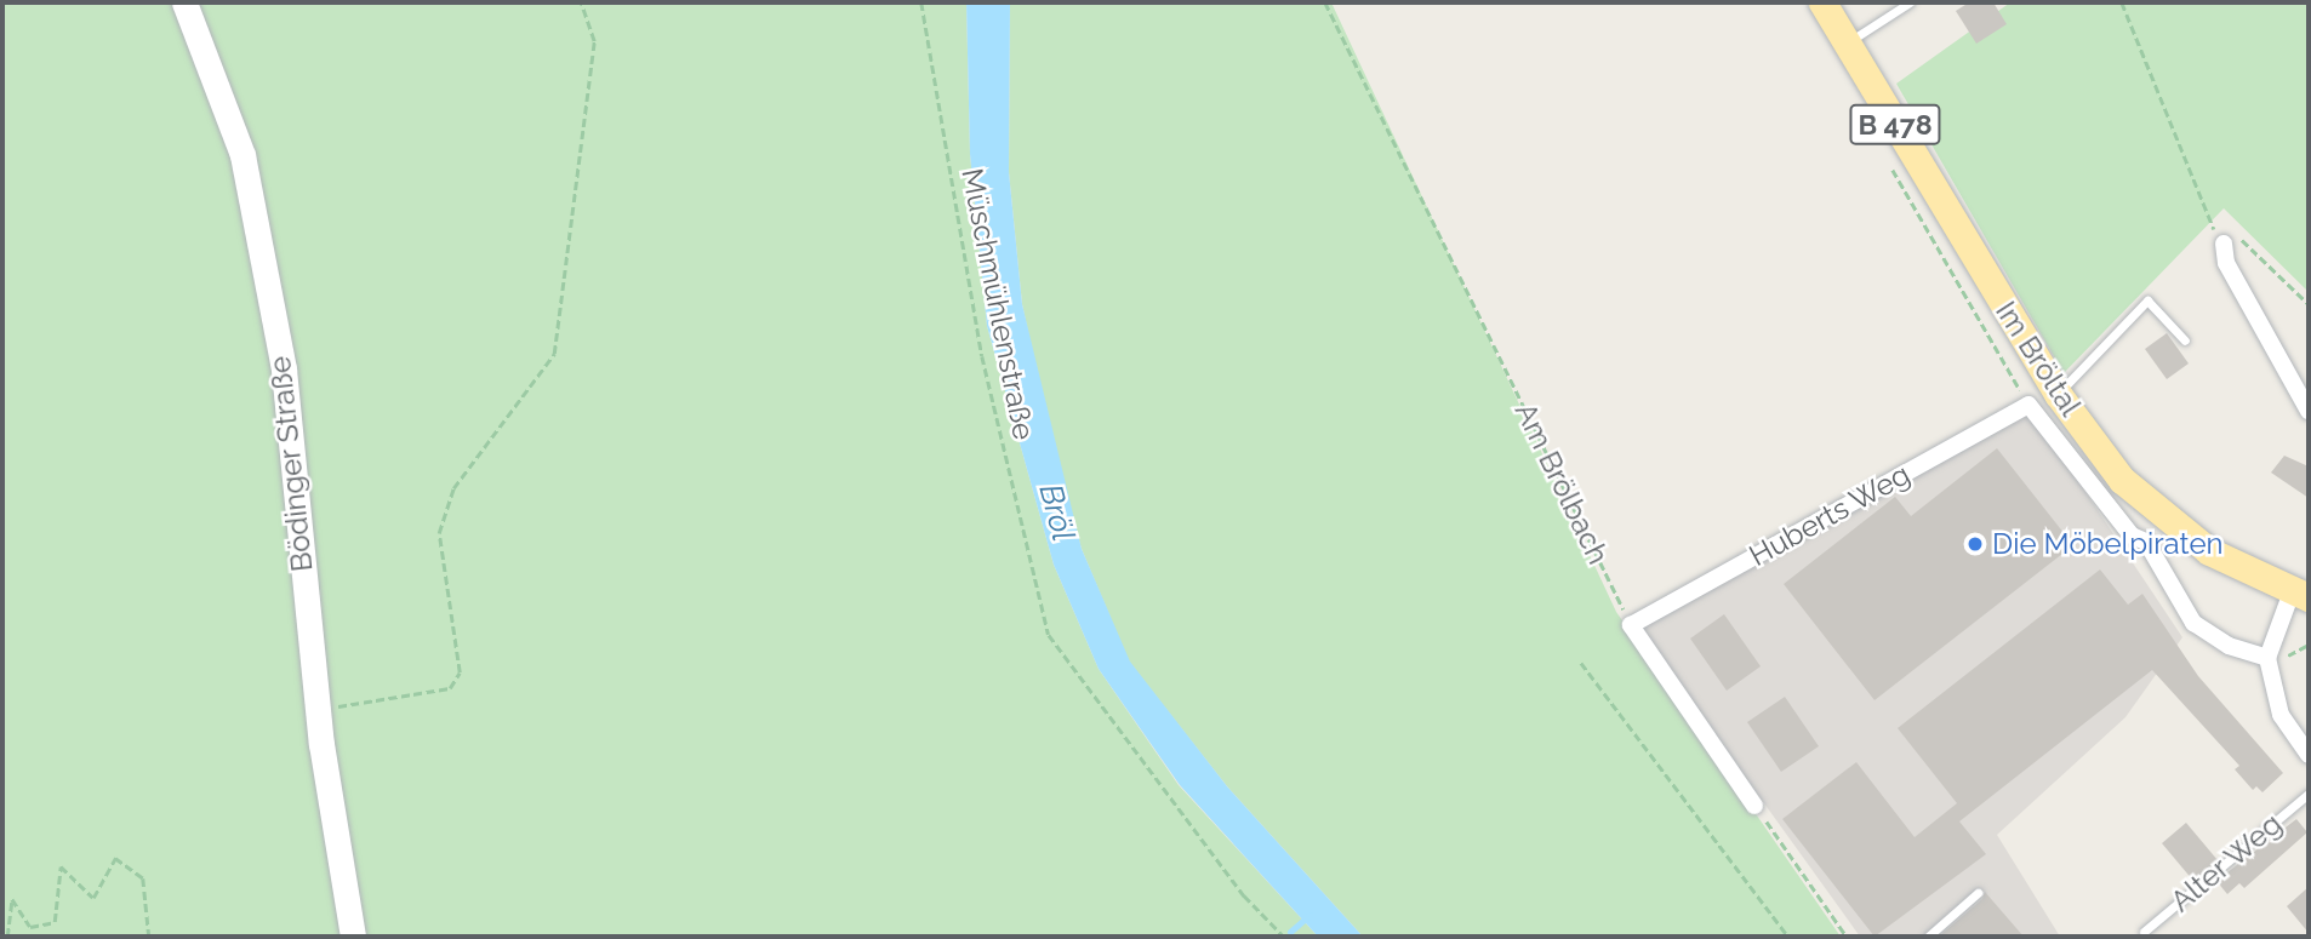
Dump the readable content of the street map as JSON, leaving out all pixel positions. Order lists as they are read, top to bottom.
{
  "streets": {
    "main road": ["B 478", "Im Bröltal"],
    "street": ["Bödinger Straße", "Huberts Weg"],
    "lane": ["Alter Weg"],
    "path": ["Müschmühlenstraße", "Am Brölbach"]
  },
  "crossings": [
    ["Am Brölbach", "Huberts Weg"]
  ],
  "water": ["Bröl"],
  "places": ["Die Möbelpiraten"]
}
